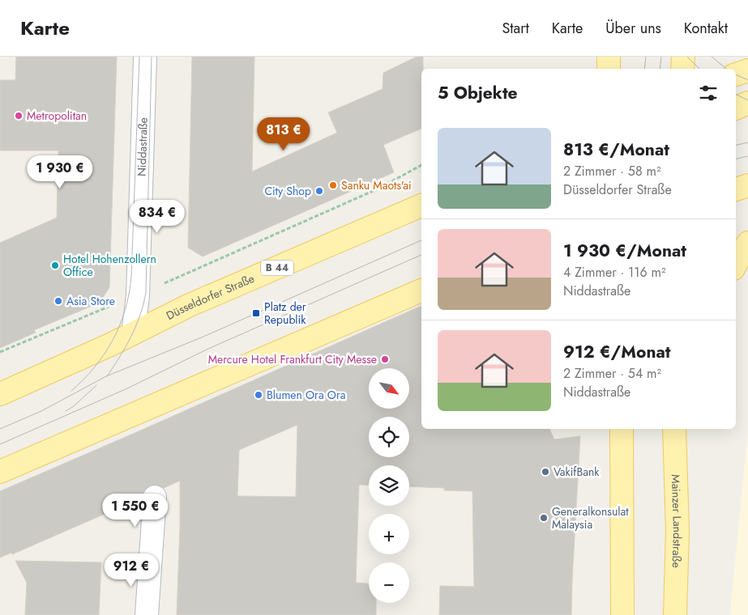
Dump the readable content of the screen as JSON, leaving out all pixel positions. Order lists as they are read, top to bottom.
{
  "streets": {
    "main road": ["B 44", "Düsseldorfer Straße", "Mainzer Landstraße"],
    "street": ["Niddastraße"]
  },
  "crossings": [
    ["Niddastraße", "Düsseldorfer Straße"]
  ],
  "places": {
    "other": [
      "Metropolitan",
      "Sanku Maots'ai",
      "City Shop",
      "Hotel Hohenzollern Office",
      "Asia Store",
      "Mercure Hotel Frankfurt City Messe",
      "Blumen Ora Ora",
      "VakifBank",
      "Generalkonsulat Malaysia"
    ],
    "transit": ["Platz der Republik"]
  },
  "north": "bottom right",
  "page": {
    "header": "Karte",
    "nav": [
      "Start",
      "Karte",
      "Über uns",
      "Kontakt"
    ],
    "heading": "5 Objekte",
    "price": [
      "813 €",
      "1 930 €",
      "834 €",
      "1 550 €",
      "912 €"
    ],
    "list": [
      {
        "name": "813 €/Monat",
        "note": "2 Zimmer · 58 m² · Düsseldorfer Straße"
      },
      {
        "name": "1 930 €/Monat",
        "note": "4 Zimmer · 116 m² · Niddastraße"
      },
      {
        "name": "912 €/Monat",
        "note": "2 Zimmer · 54 m² · Niddastraße"
      }
    ],
    "map_buttons": ["+", "−"]
  }
}
